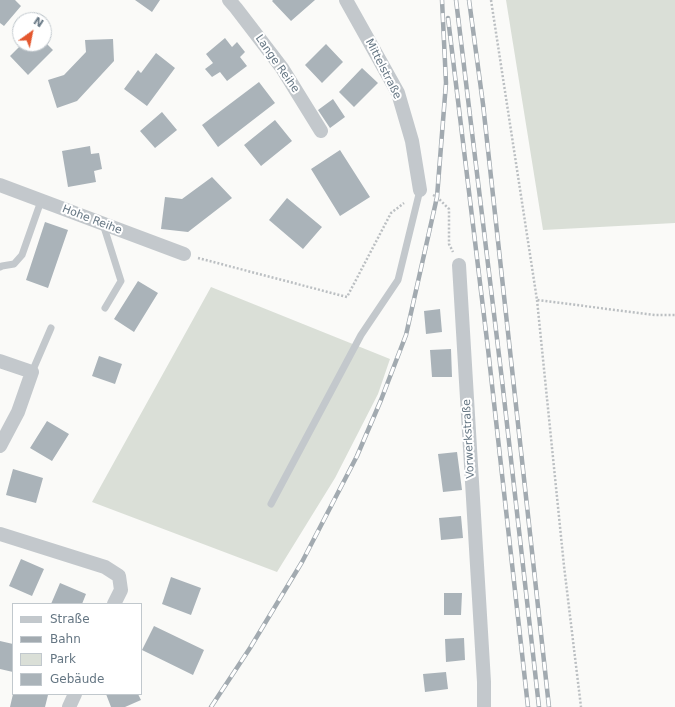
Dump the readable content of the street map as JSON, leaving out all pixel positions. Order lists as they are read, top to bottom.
{
  "streets": {
    "street": [
      "Lange Reihe",
      "Mittelstraße",
      "Hohe Reihe",
      "Vorwerkstraße"
    ]
  },
  "legend": [
    "Straße",
    "Bahn",
    "Park",
    "Gebäude"
  ],
  "north": "top right"
}
